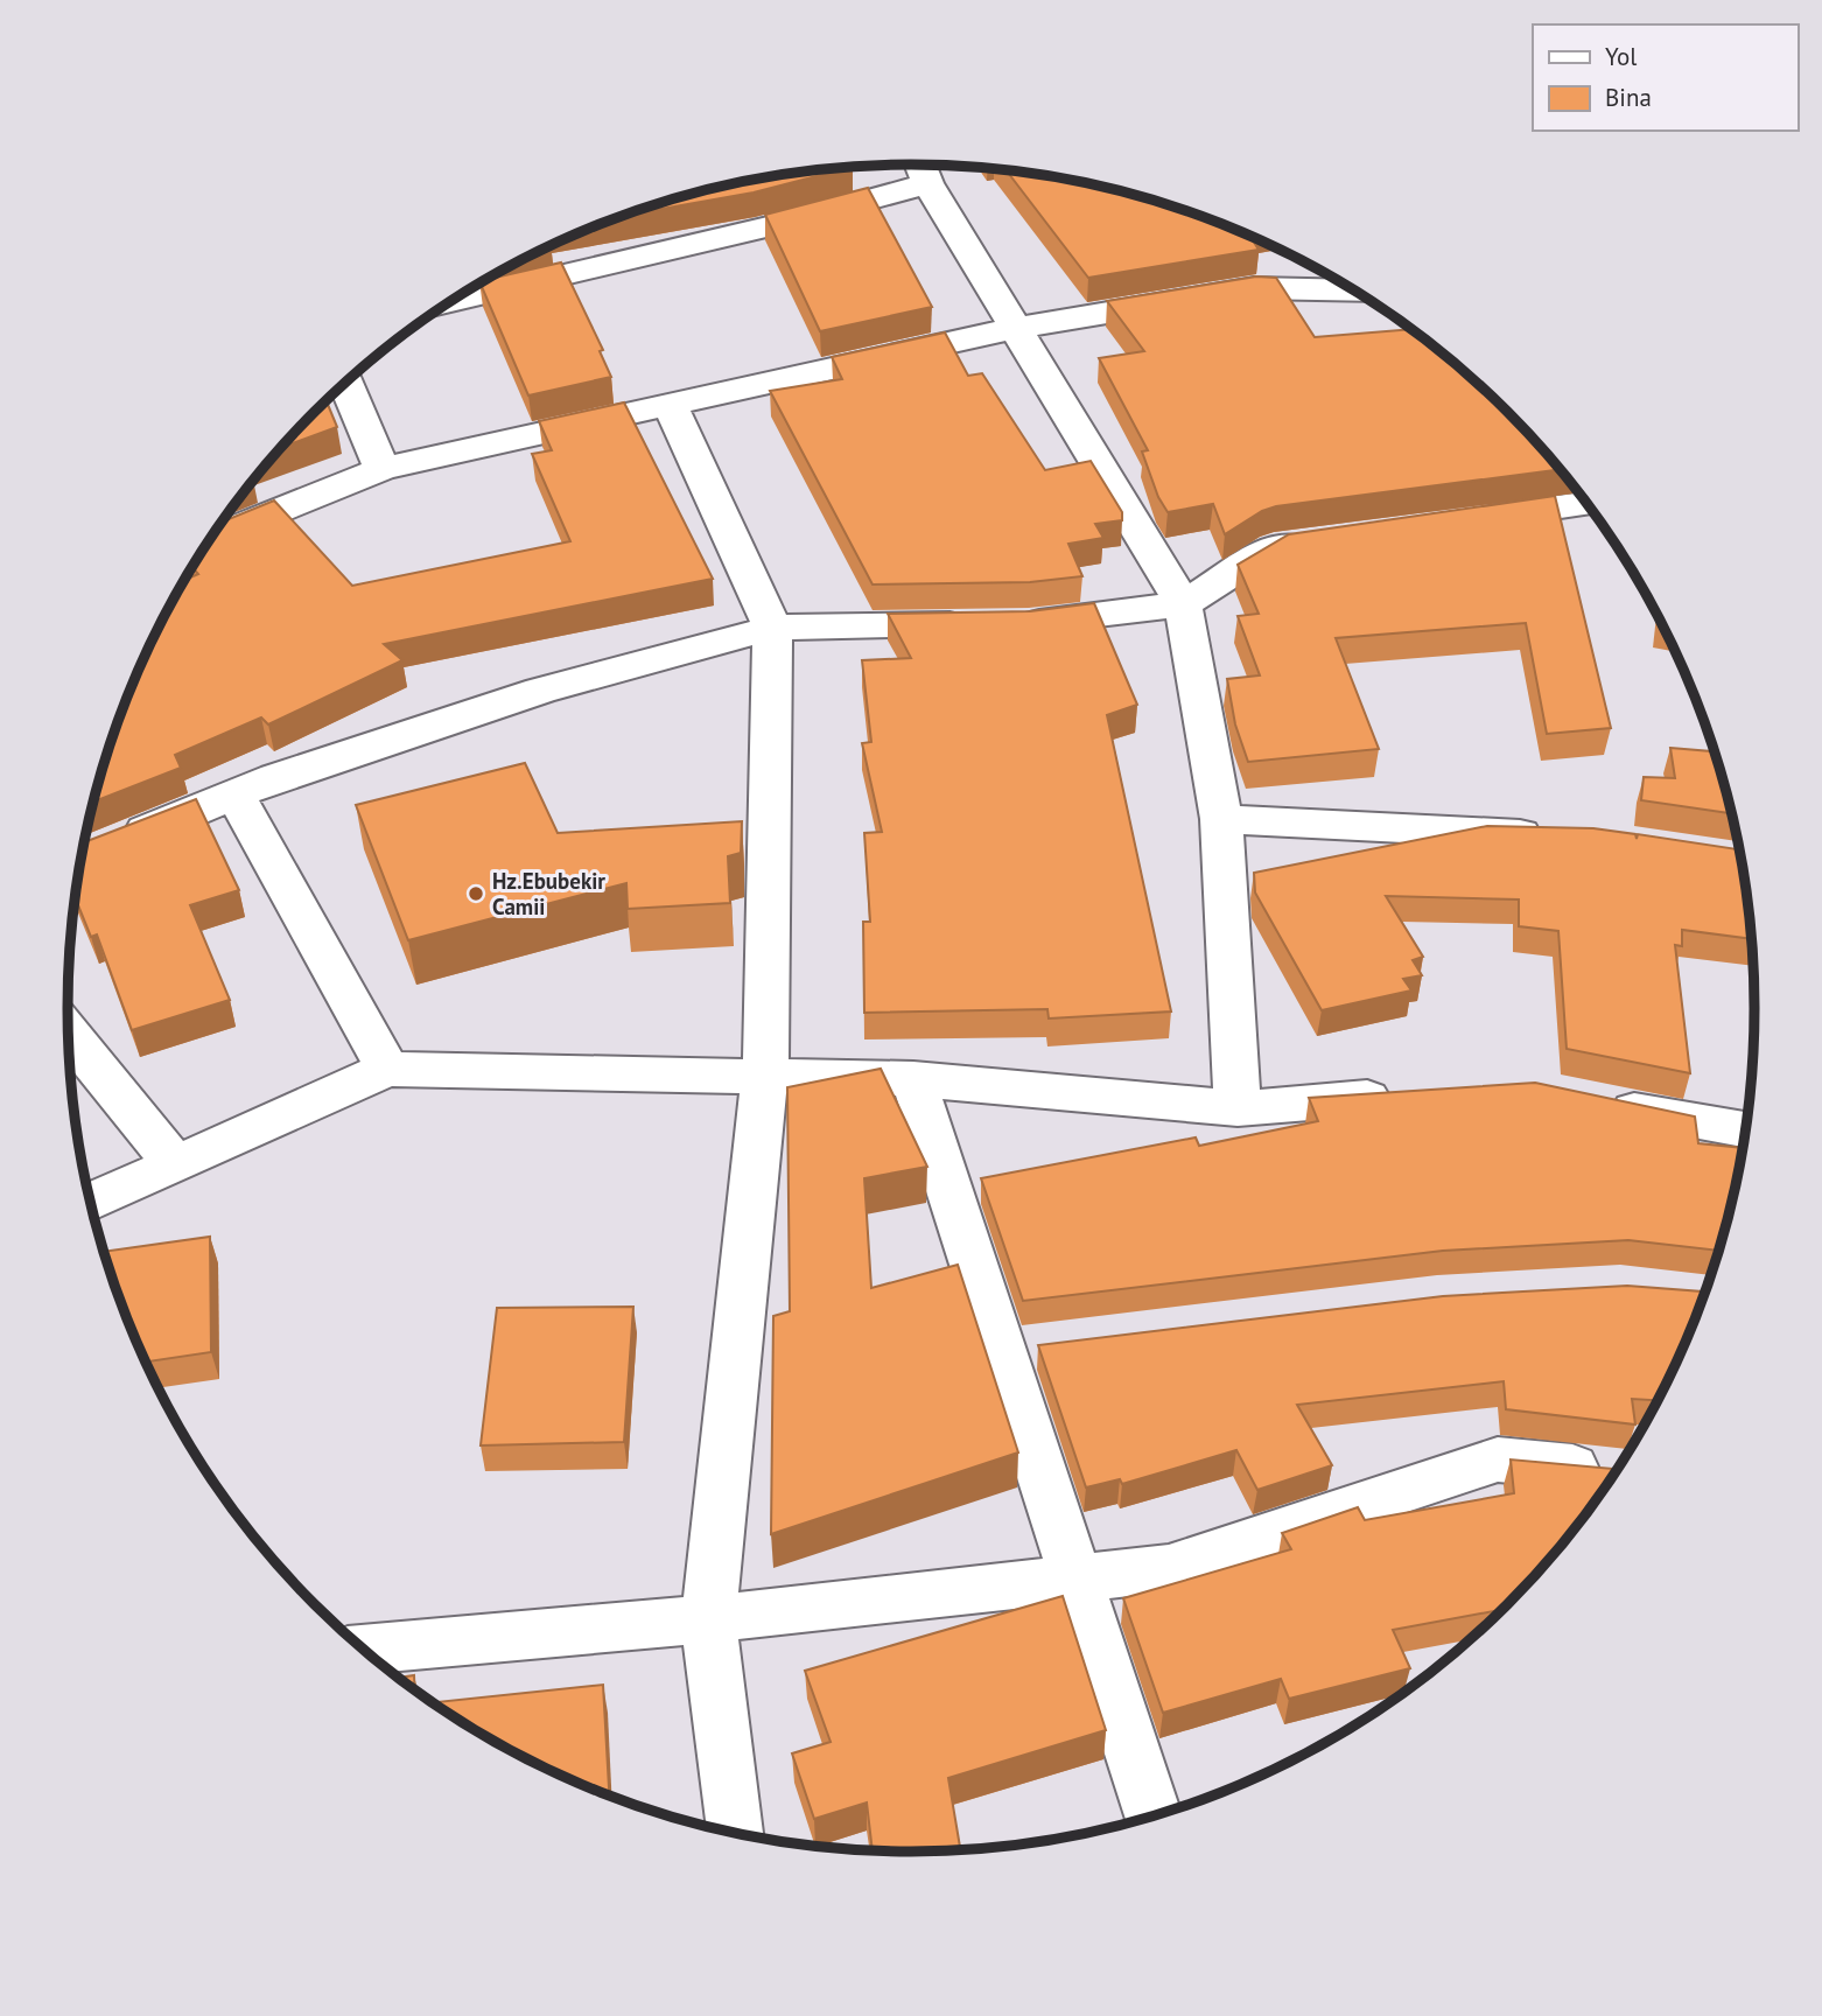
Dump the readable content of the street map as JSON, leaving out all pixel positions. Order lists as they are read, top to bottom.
{
  "places": ["Hz.Ebubekir Camii"],
  "legend": ["Yol", "Bina"]
}
